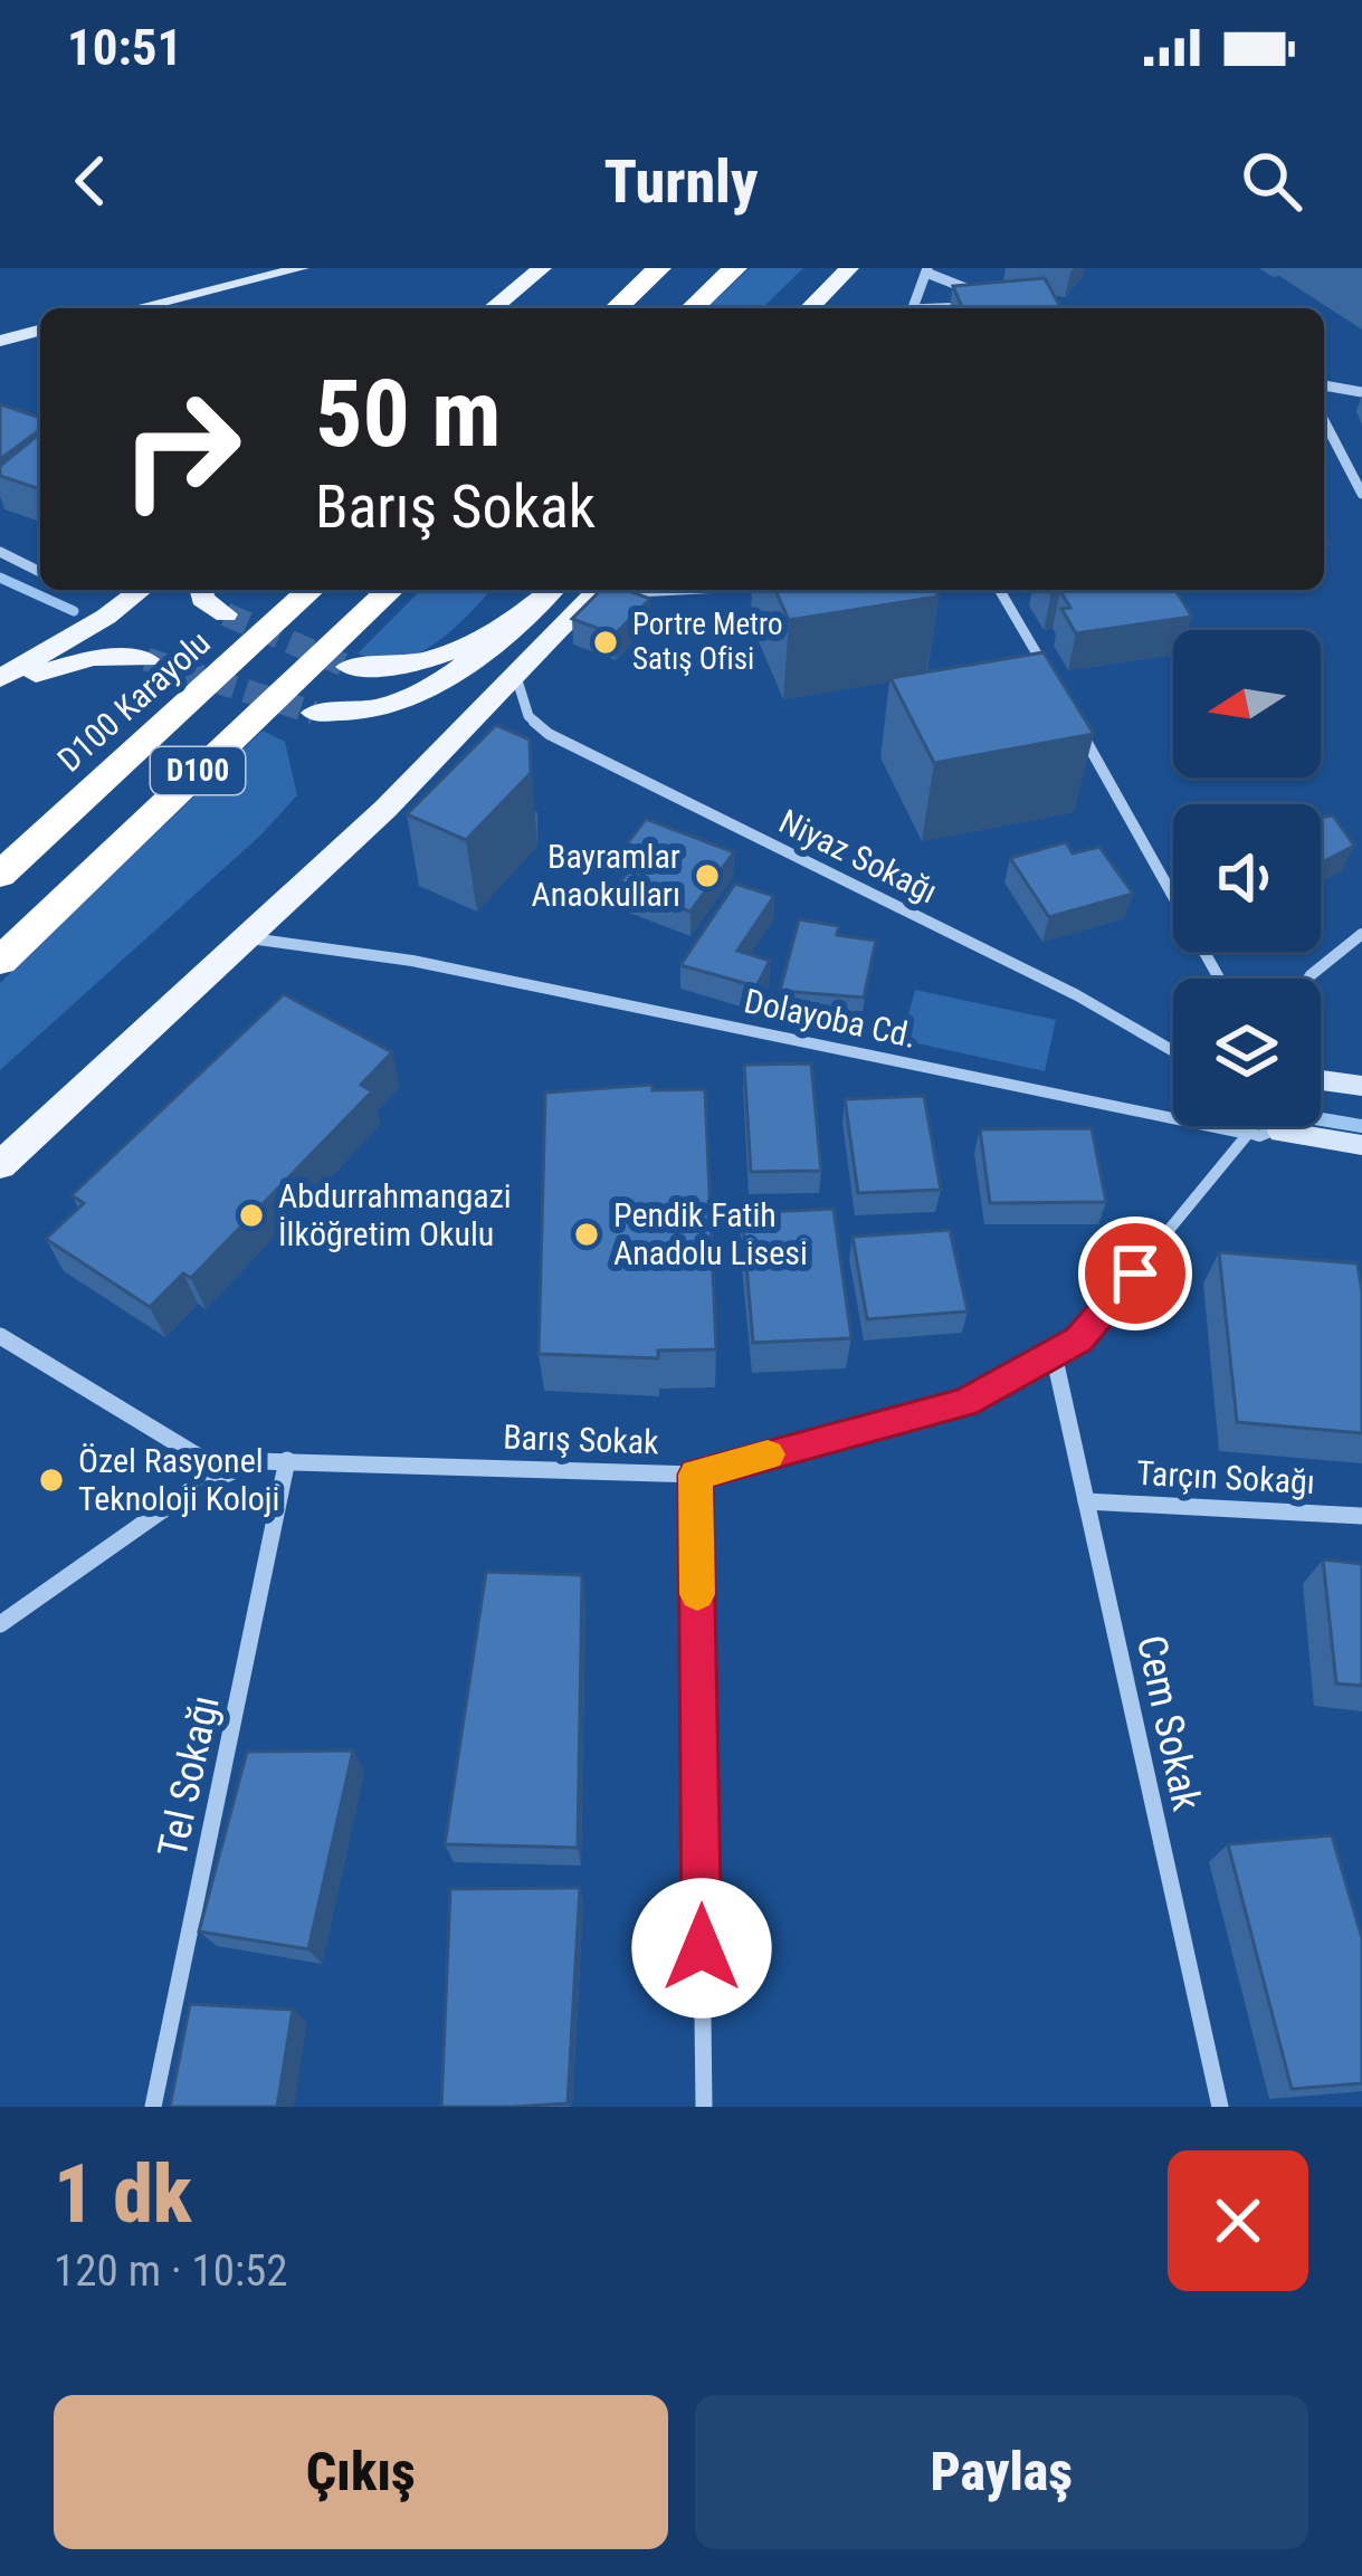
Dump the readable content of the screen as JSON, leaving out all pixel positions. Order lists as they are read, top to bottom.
{
  "streets": {
    "highway": ["D100 Karayolu", "D100"],
    "street": [
      "Niyaz Sokağı",
      "Dolayoba Cd.",
      "Barış Sokak",
      "Tarçın Sokağı",
      "Cem Sokak",
      "Tel Sokağı"
    ]
  },
  "crossings": [
    ["Dolayoba Cd.", "Barış Sokak"],
    ["Barış Sokak", "Cem Sokak"],
    ["Barış Sokak", "Tel Sokağı"],
    ["Tarçın Sokağı", "Cem Sokak"]
  ],
  "places": [
    "Portre Metro Satış Ofisi",
    "Bayramlar Anaokulları",
    "Abdurrahmangazi İlköğretim Okulu",
    "Pendik Fatih Anadolu Lisesi",
    "Özel Rasyonel Teknoloji Koloji"
  ],
  "north": "left",
  "page": {
    "status": "10:51",
    "header": "Turnly",
    "turn": ["50 m", "Barış Sokak"],
    "heading": ["1 dk", "120 m · 10:52"],
    "buttons": ["Çıkış", "Paylaş"]
  }
}
